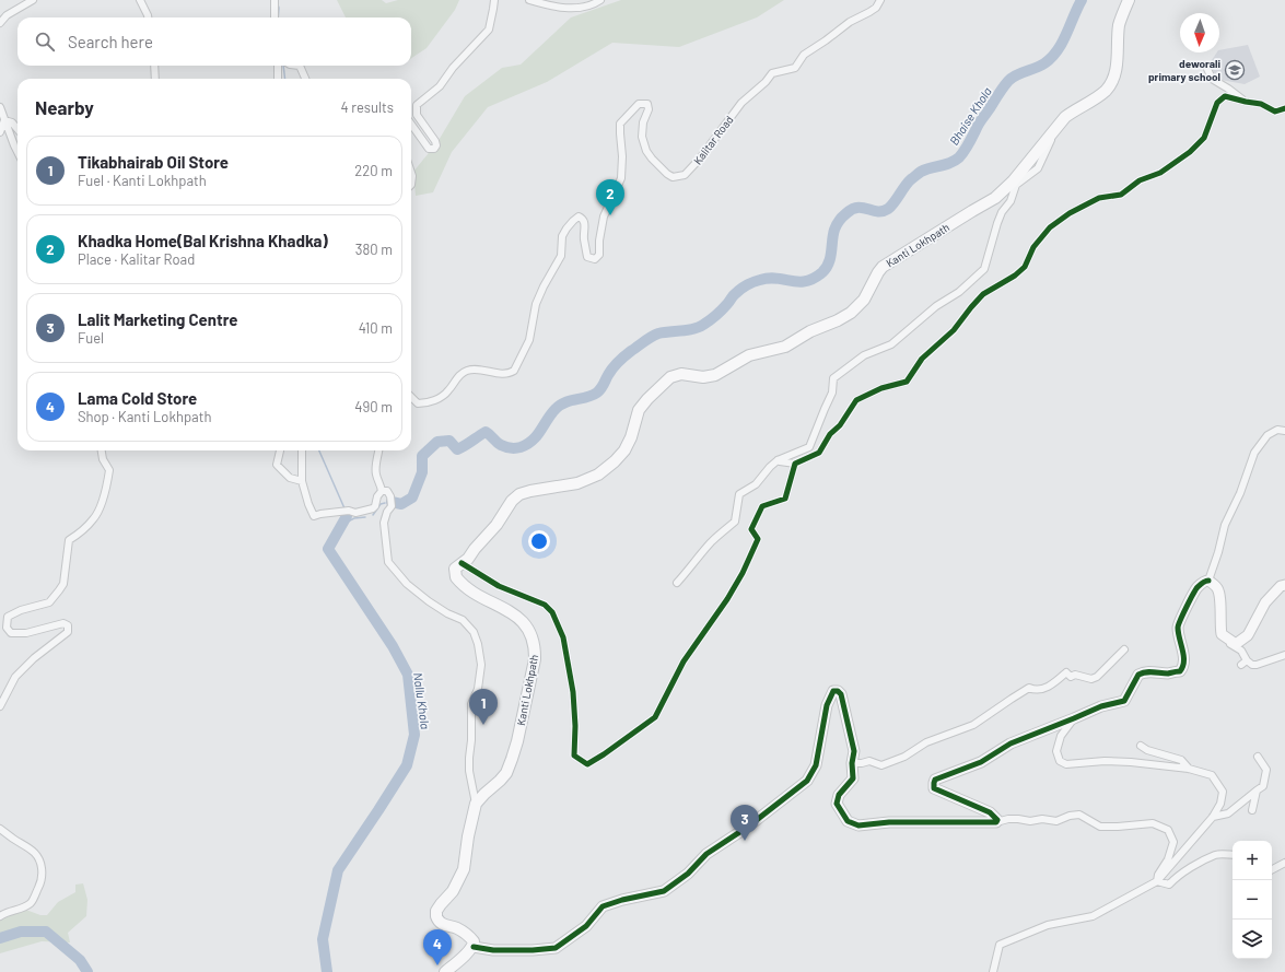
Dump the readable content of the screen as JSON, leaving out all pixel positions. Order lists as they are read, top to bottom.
{
  "streets": {
    "main road": ["Kanti Lokhpath"],
    "street": ["Kalitar Road"]
  },
  "water": ["Bhaise Khola", "Nallu Khola"],
  "places": {
    "school or university": ["deworali primary school"]
  },
  "north": "bottom",
  "page": {
    "search": "Search here",
    "heading": ["Nearby", "4 results"],
    "list": [
      {
        "mark": "1",
        "name": "Tikabhairab Oil Store",
        "note": "Fuel · Kanti Lokhpath",
        "value": "220 m"
      },
      {
        "mark": "2",
        "name": "Khadka Home(Bal Krishna Khadka)",
        "note": "Place · Kalitar Road",
        "value": "380 m"
      },
      {
        "mark": "3",
        "name": "Lalit Marketing Centre",
        "note": "Fuel",
        "value": "410 m"
      },
      {
        "mark": "4",
        "name": "Lama Cold Store",
        "note": "Shop · Kanti Lokhpath",
        "value": "490 m"
      }
    ],
    "pins": [
      "2",
      "1",
      "3",
      "4"
    ],
    "map_buttons": ["+", "−"]
  }
}
